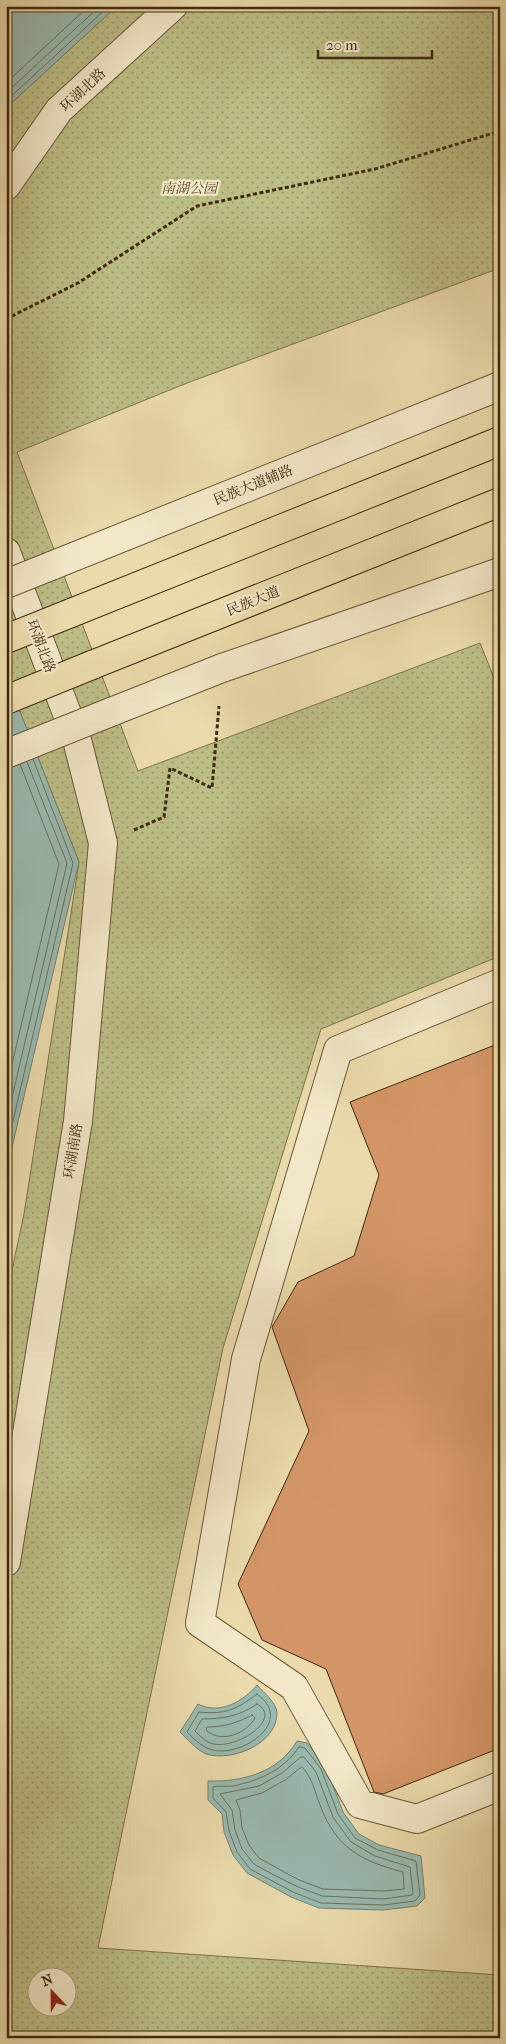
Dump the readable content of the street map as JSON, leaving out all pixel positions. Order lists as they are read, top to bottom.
{
  "streets": {
    "highway": ["民族大道"],
    "street": ["环湖北路", "民族大道辅路", "环湖南路"]
  },
  "crossings": [
    ["环湖北路", "环湖南路"]
  ],
  "parks": ["南湖公园"],
  "scale_bar": "20 m",
  "north": "top"
}
